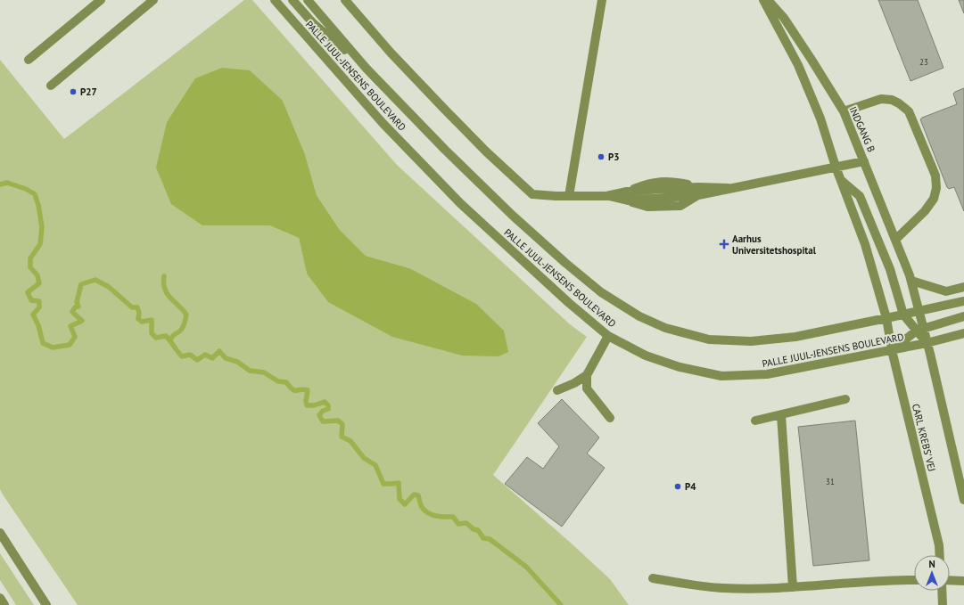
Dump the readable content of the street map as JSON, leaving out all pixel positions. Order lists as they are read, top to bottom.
{
  "streets": {
    "street": ["PALLE JUUL-JENSENS BOULEVARD", "INDGANG B", "CARL KREBS' VEJ"]
  },
  "crossings": [
    ["PALLE JUUL-JENSENS BOULEVARD", "INDGANG B"],
    ["PALLE JUUL-JENSENS BOULEVARD", "CARL KREBS' VEJ"]
  ],
  "places": {
    "other": ["P27", "P3", "P4"],
    "health": ["Aarhus Universitetshospital"]
  },
  "house_numbers": ["23", "31"],
  "north": "top"
}
